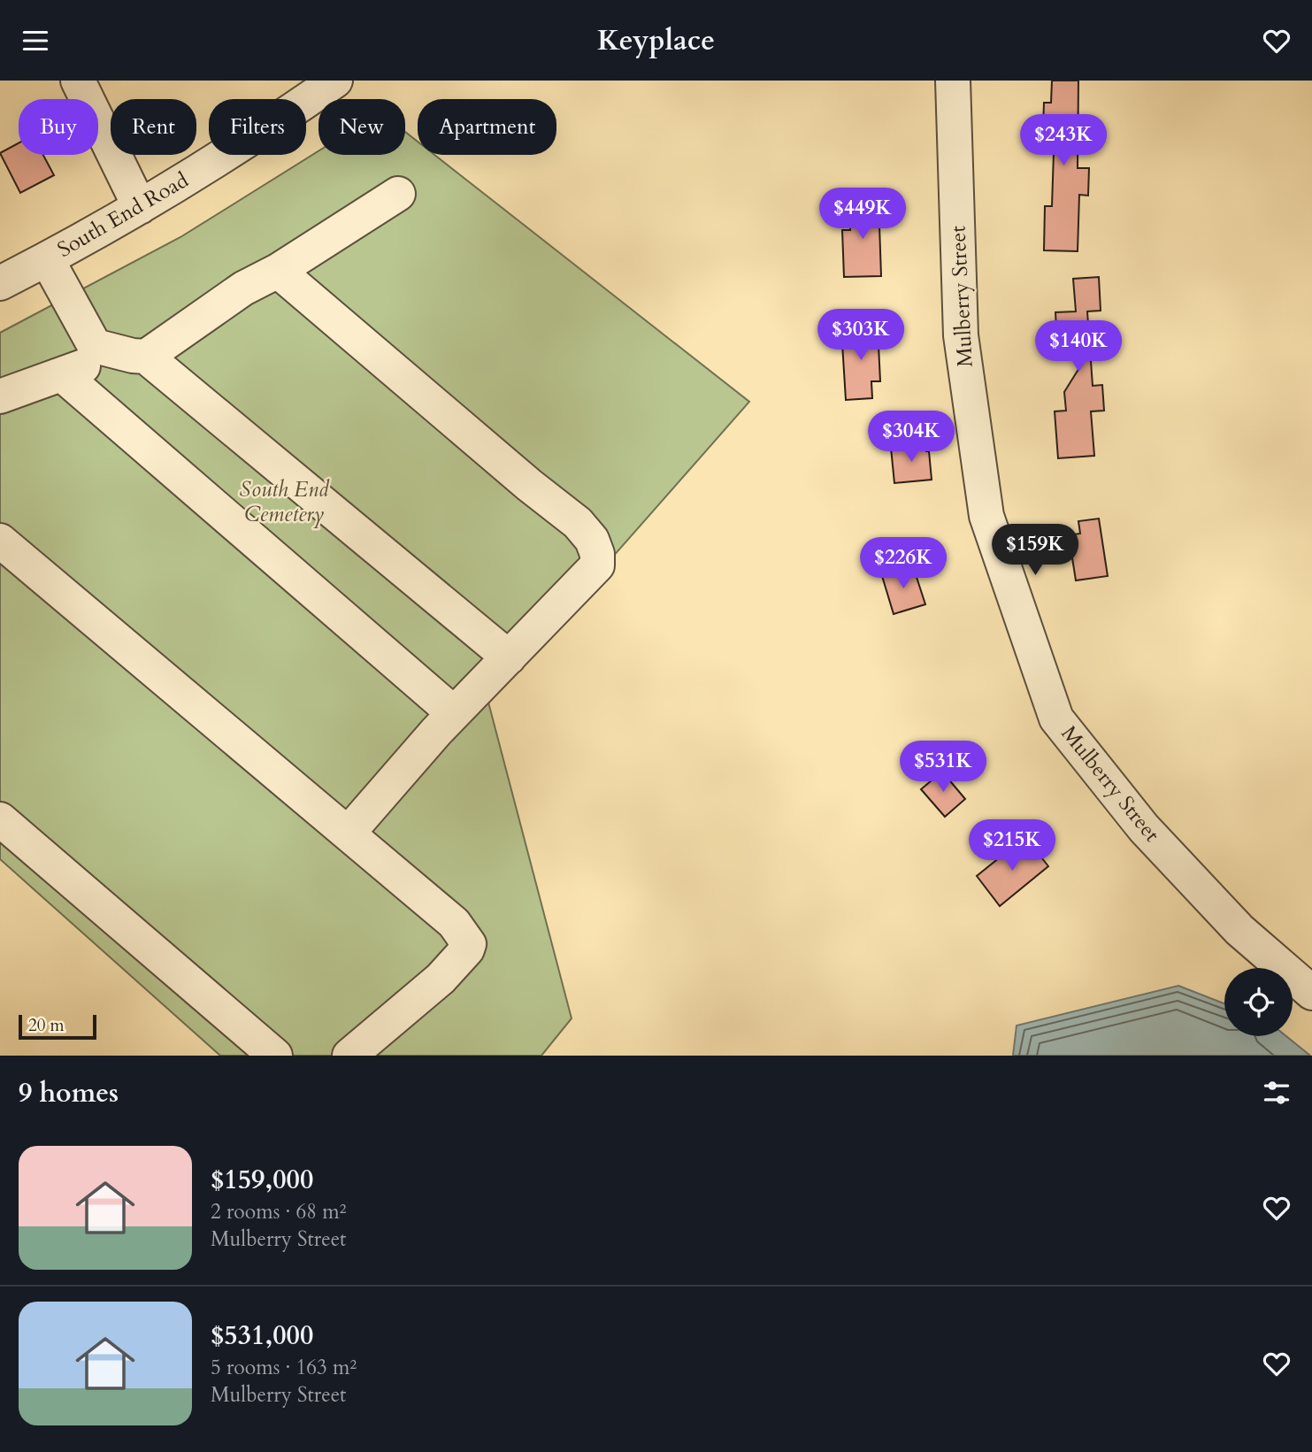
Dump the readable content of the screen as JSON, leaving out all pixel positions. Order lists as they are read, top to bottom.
{
  "streets": {
    "street": ["South End Road", "Mulberry Street"]
  },
  "parks": ["South End Cemetery"],
  "scale_bar": "20 m",
  "page": {
    "header": "Keyplace",
    "chip": [
      "Buy",
      "Rent",
      "Filters",
      "New",
      "Apartment"
    ],
    "price": [
      "$243K",
      "$449K",
      "$303K",
      "$140K",
      "$304K",
      "$159K",
      "$226K",
      "$531K",
      "$215K"
    ],
    "scale": "20 m",
    "heading": "9 homes",
    "list": [
      {
        "name": "$159,000",
        "note": "2 rooms · 68 m² · Mulberry Street"
      },
      {
        "name": "$531,000",
        "note": "5 rooms · 163 m² · Mulberry Street"
      }
    ]
  }
}
